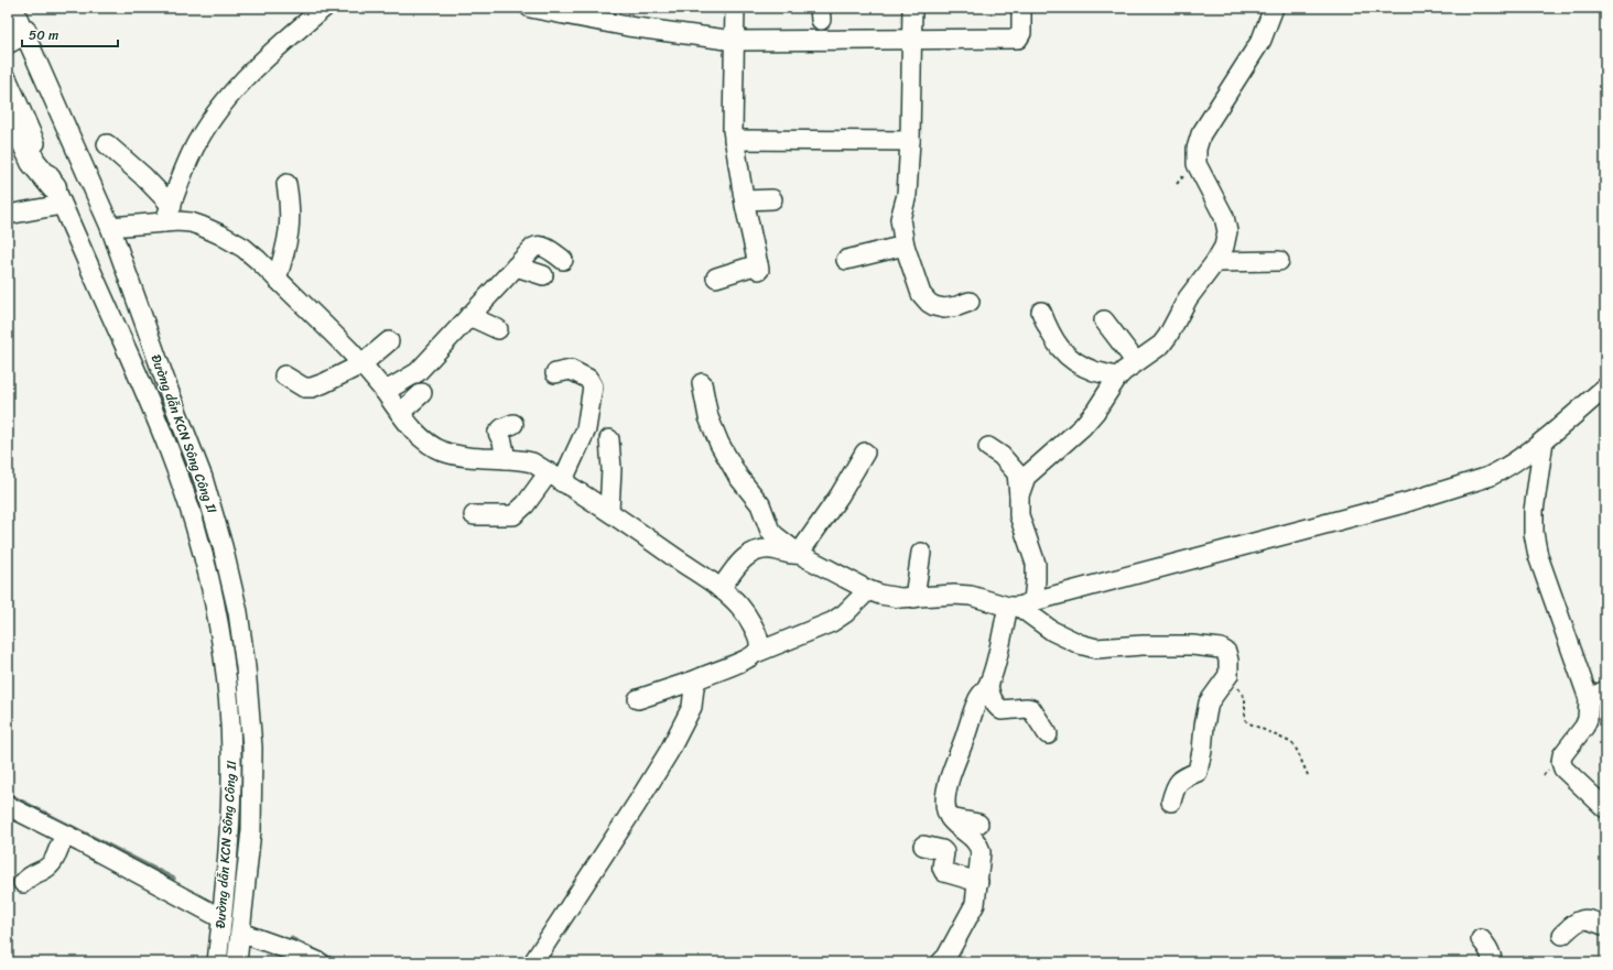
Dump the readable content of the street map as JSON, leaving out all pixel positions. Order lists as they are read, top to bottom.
{
  "streets": {
    "street": ["Đường dẫn KCN Sông Công II"]
  },
  "scale_bar": "50 m"
}
